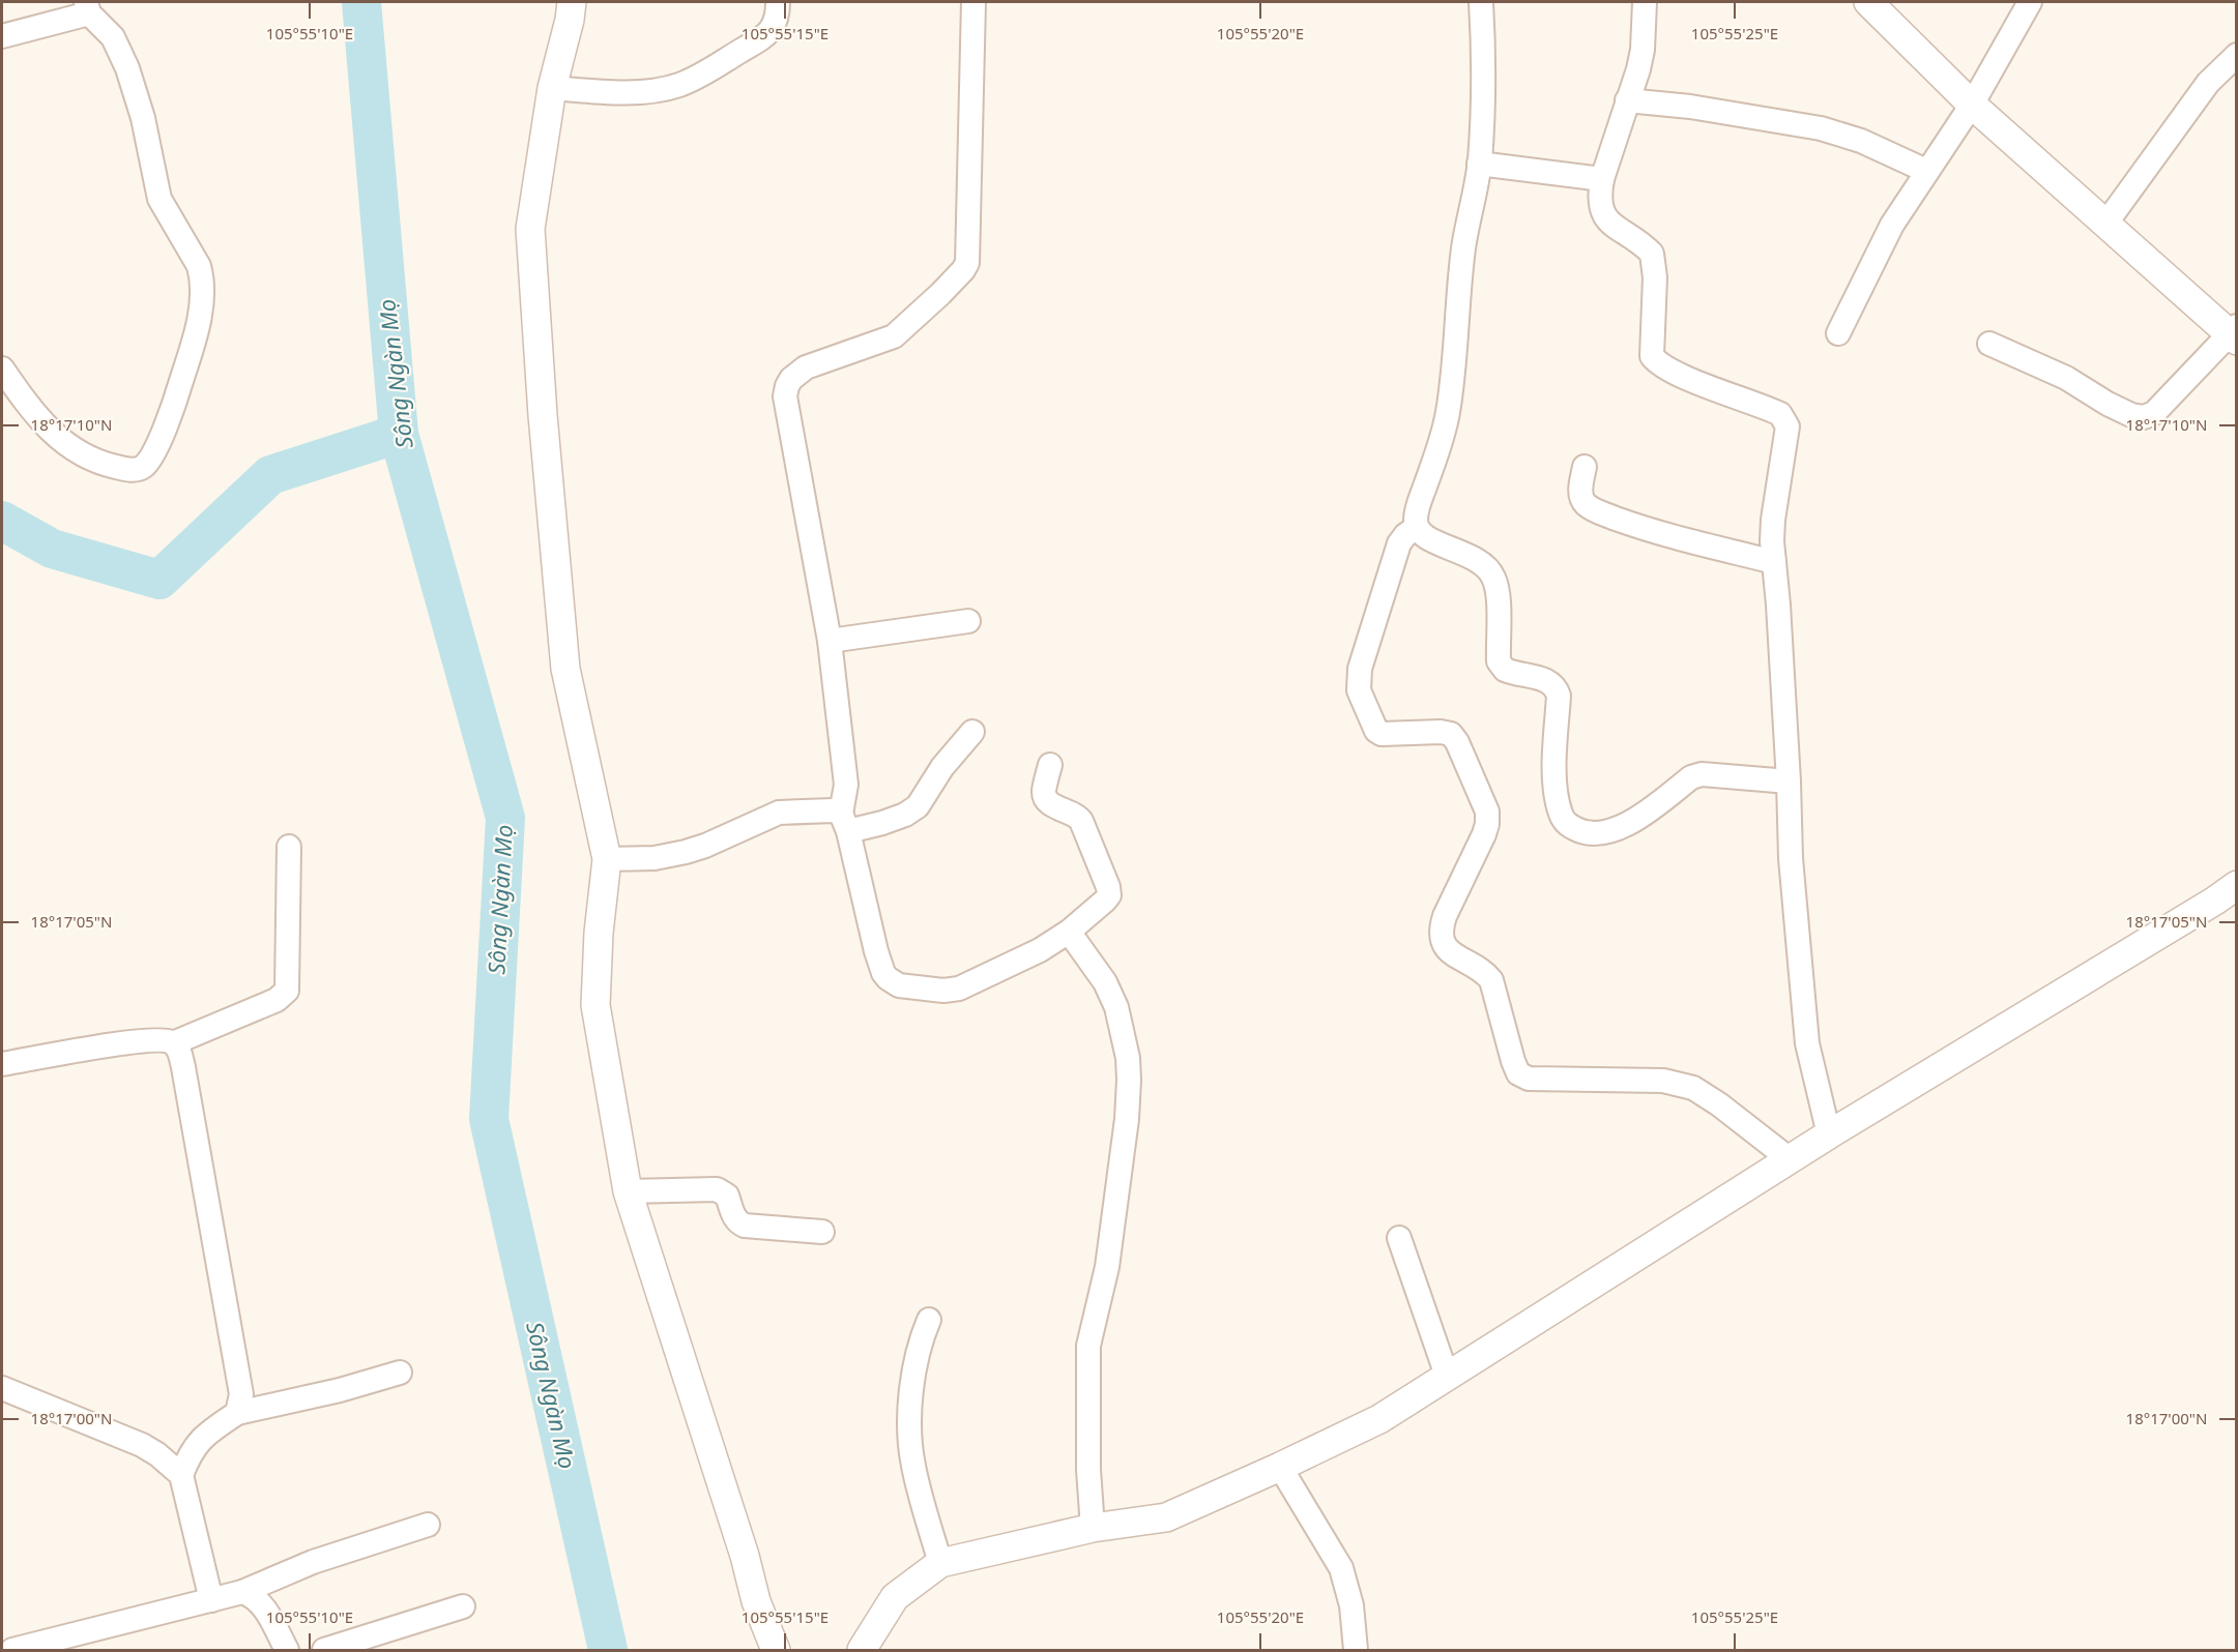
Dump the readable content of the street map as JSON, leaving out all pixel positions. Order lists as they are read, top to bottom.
{
  "water": ["Sông Ngàn Mọ"],
  "coordinates": [
    "105°55'10\"E",
    "105°55'15\"E",
    "105°55'20\"E",
    "105°55'25\"E",
    "18°17'10\"N",
    "18°17'05\"N",
    "18°17'00\"N"
  ]
}
